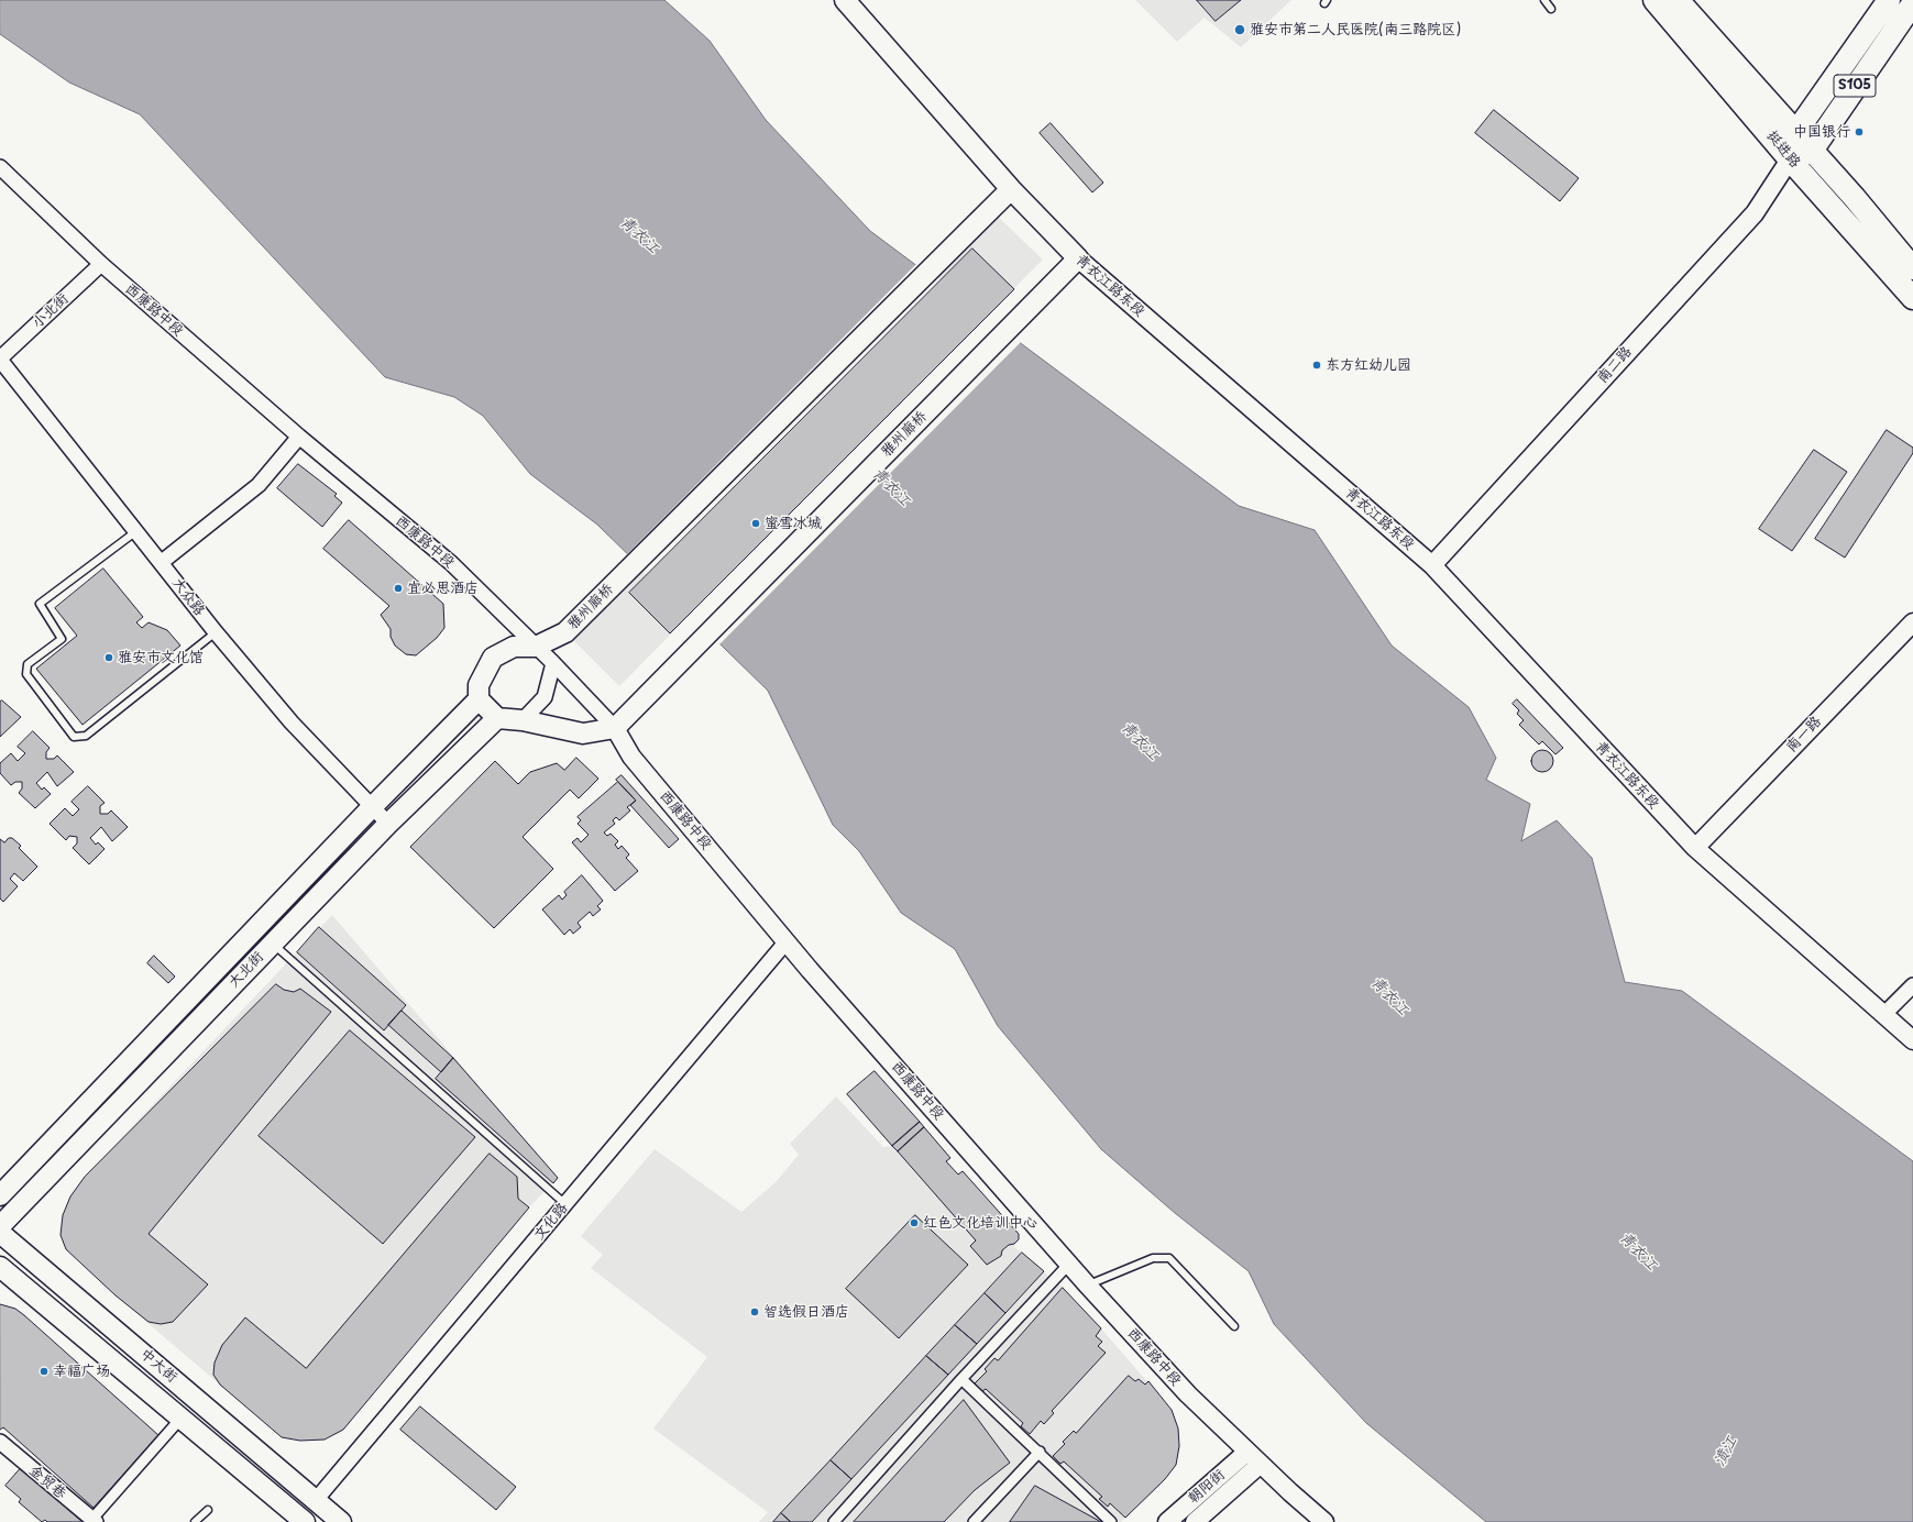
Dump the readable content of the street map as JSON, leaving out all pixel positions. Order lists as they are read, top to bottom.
{
  "streets": {
    "main road": [
      "S105",
      "挺进路",
      "青衣江路东段",
      "雅州廊桥",
      "大北街",
      "中大街"
    ],
    "street": [
      "西康路中段",
      "小北街",
      "南二路",
      "大众路",
      "南一路",
      "文化路",
      "金贸巷",
      "朝阳街"
    ]
  },
  "crossings": [
    ["S105", "挺进路"],
    ["S105", "南二路"],
    ["挺进路", "南二路"],
    ["青衣江路东段", "南二路"],
    ["青衣江路东段", "雅州廊桥"],
    ["青衣江路东段", "南一路"],
    ["西康路中段", "小北街"],
    ["西康路中段", "雅州廊桥"],
    ["西康路中段", "大北街"],
    ["西康路中段", "文化路"],
    ["西康路中段", "朝阳街"],
    ["小北街", "大众路"],
    ["雅州廊桥", "大北街"],
    ["大众路", "大北街"],
    ["文化路", "中大街"]
  ],
  "water": ["青衣江", "𣸣江"],
  "places": [
    "雅安市第二人民医院(南三路院区)",
    "中国银行",
    "东方红幼儿园",
    "蜜雪冰城",
    "宜必思酒店",
    "雅安市文化馆",
    "红色文化培训中心",
    "智选假日酒店",
    "幸福广场"
  ]
}
